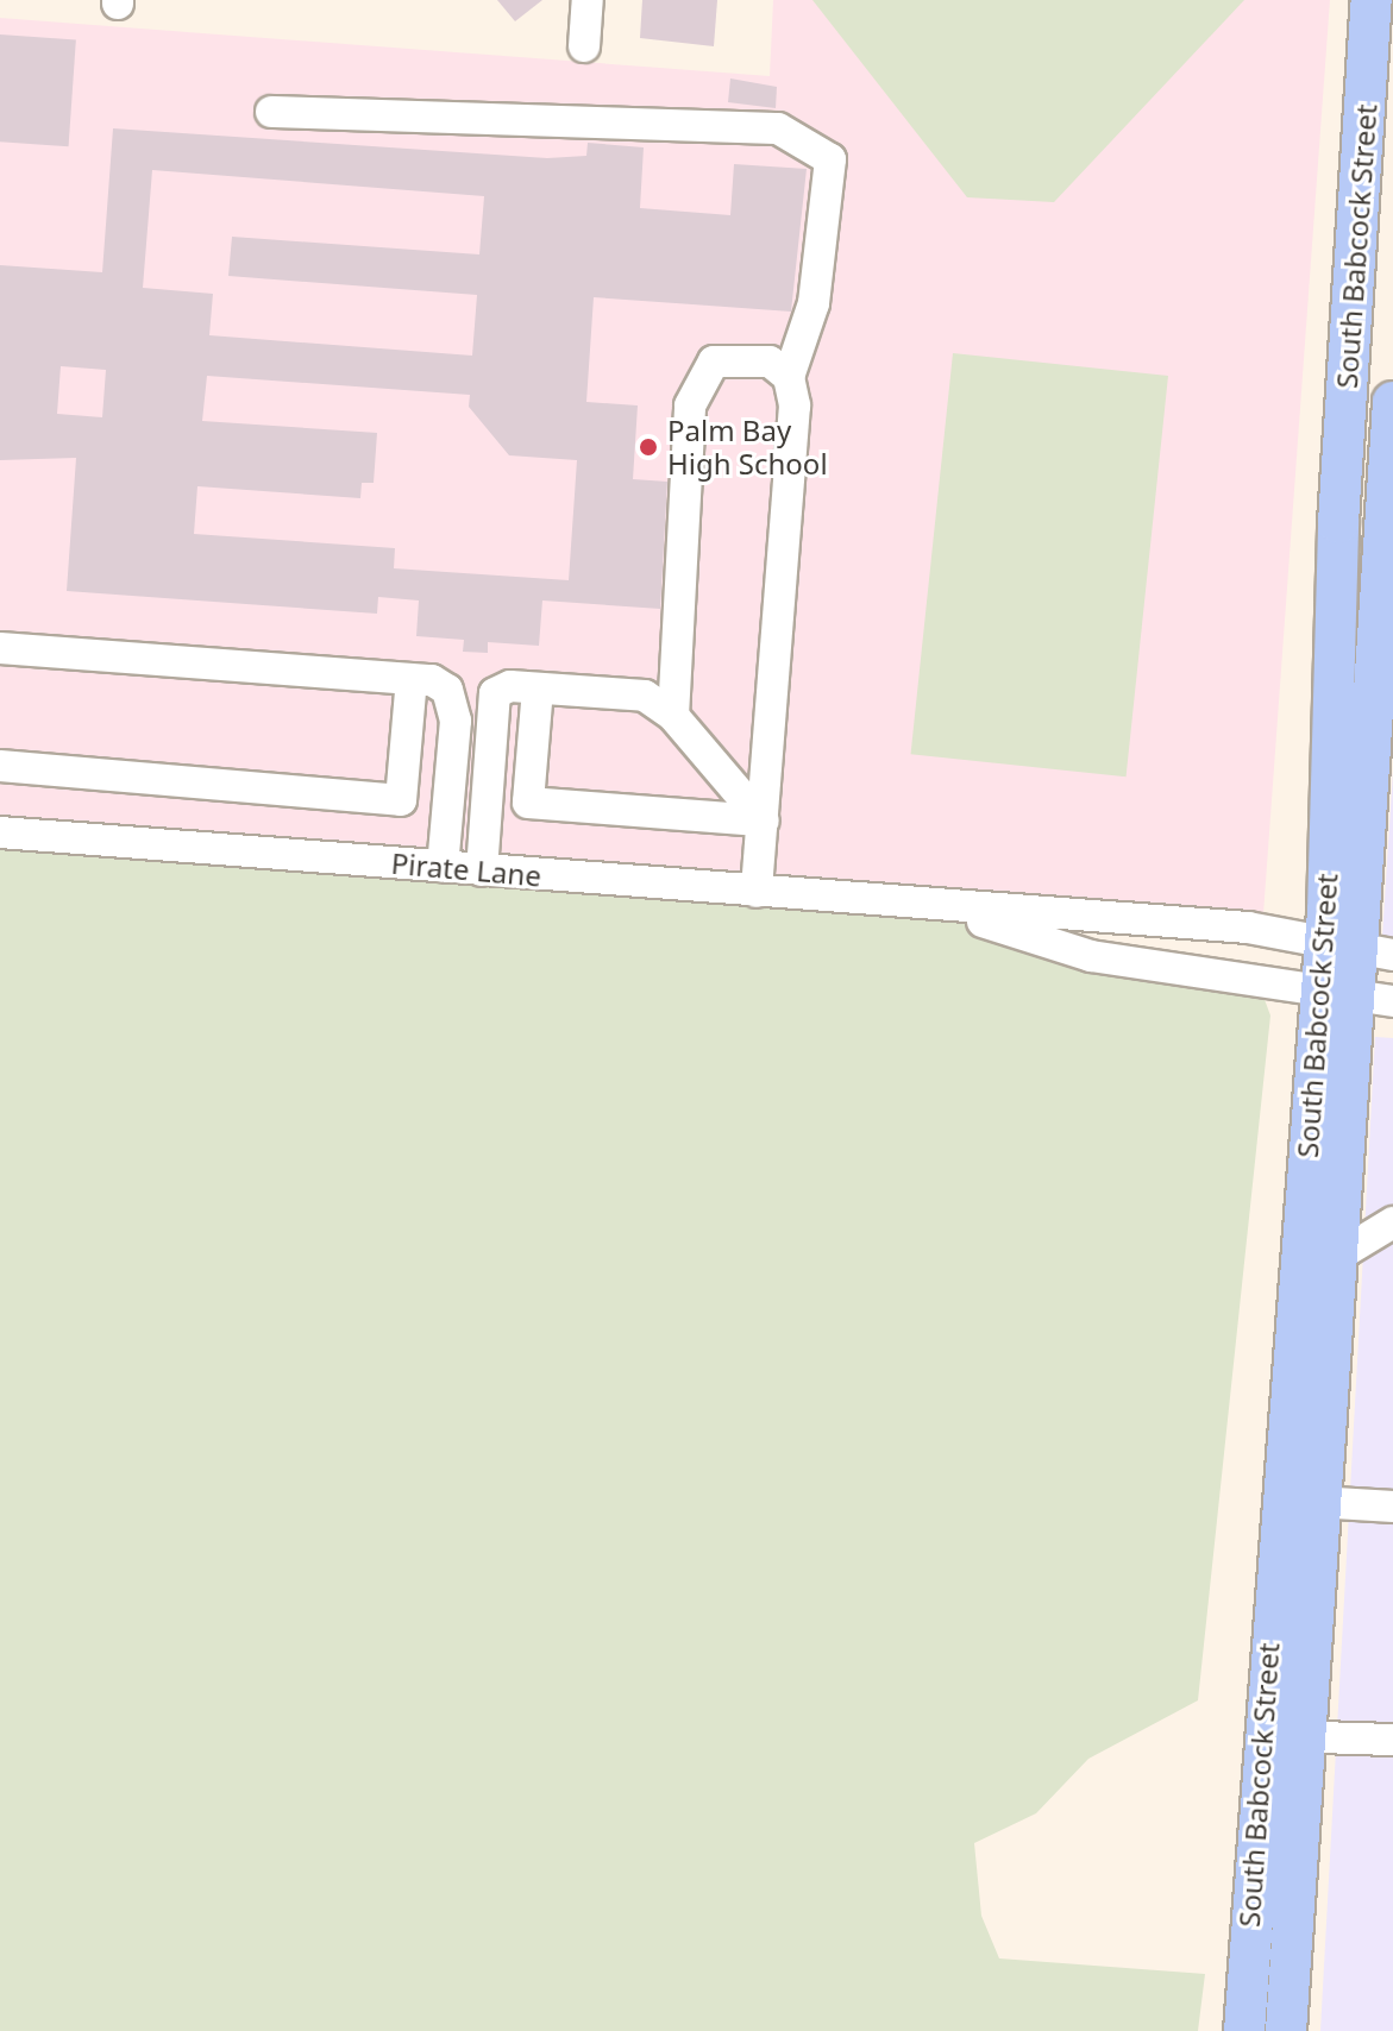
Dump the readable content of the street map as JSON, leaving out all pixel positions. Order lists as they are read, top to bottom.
{
  "streets": {
    "main road": ["South Babcock Street"],
    "street": ["Pirate Lane"]
  },
  "crossings": [
    ["South Babcock Street", "Pirate Lane"]
  ],
  "places": ["Palm Bay High School"]
}
